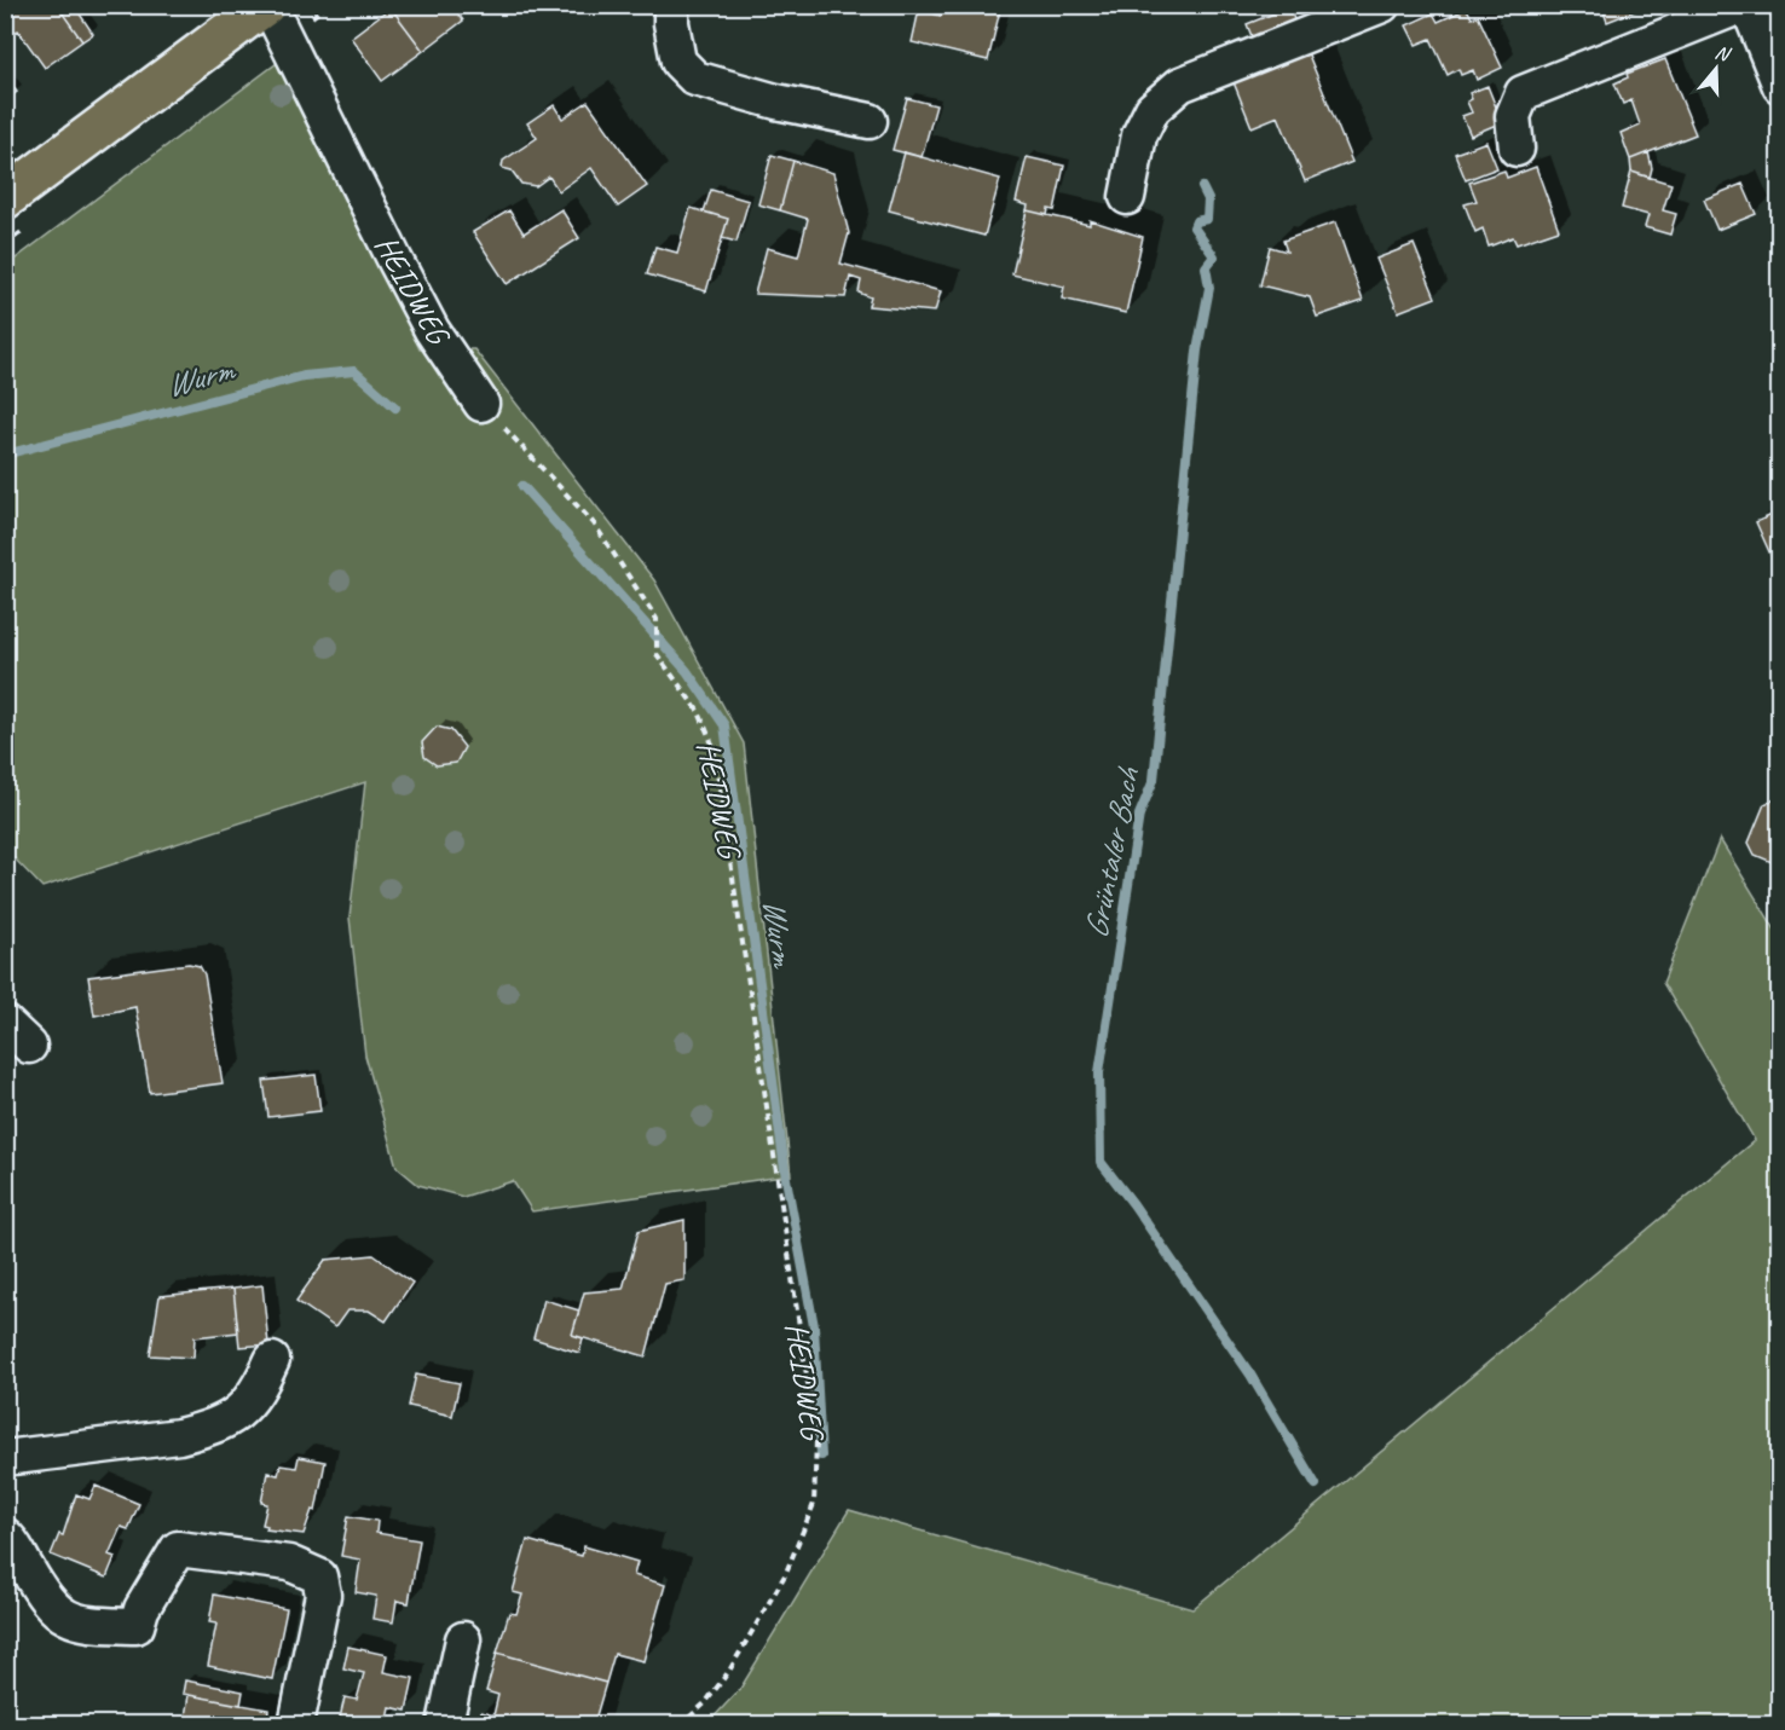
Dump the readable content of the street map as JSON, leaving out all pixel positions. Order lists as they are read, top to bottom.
{
  "streets": {
    "street": ["HEIDWEG"]
  },
  "water": ["Wurm", "Grüntaler Bach"],
  "north": "top"
}
